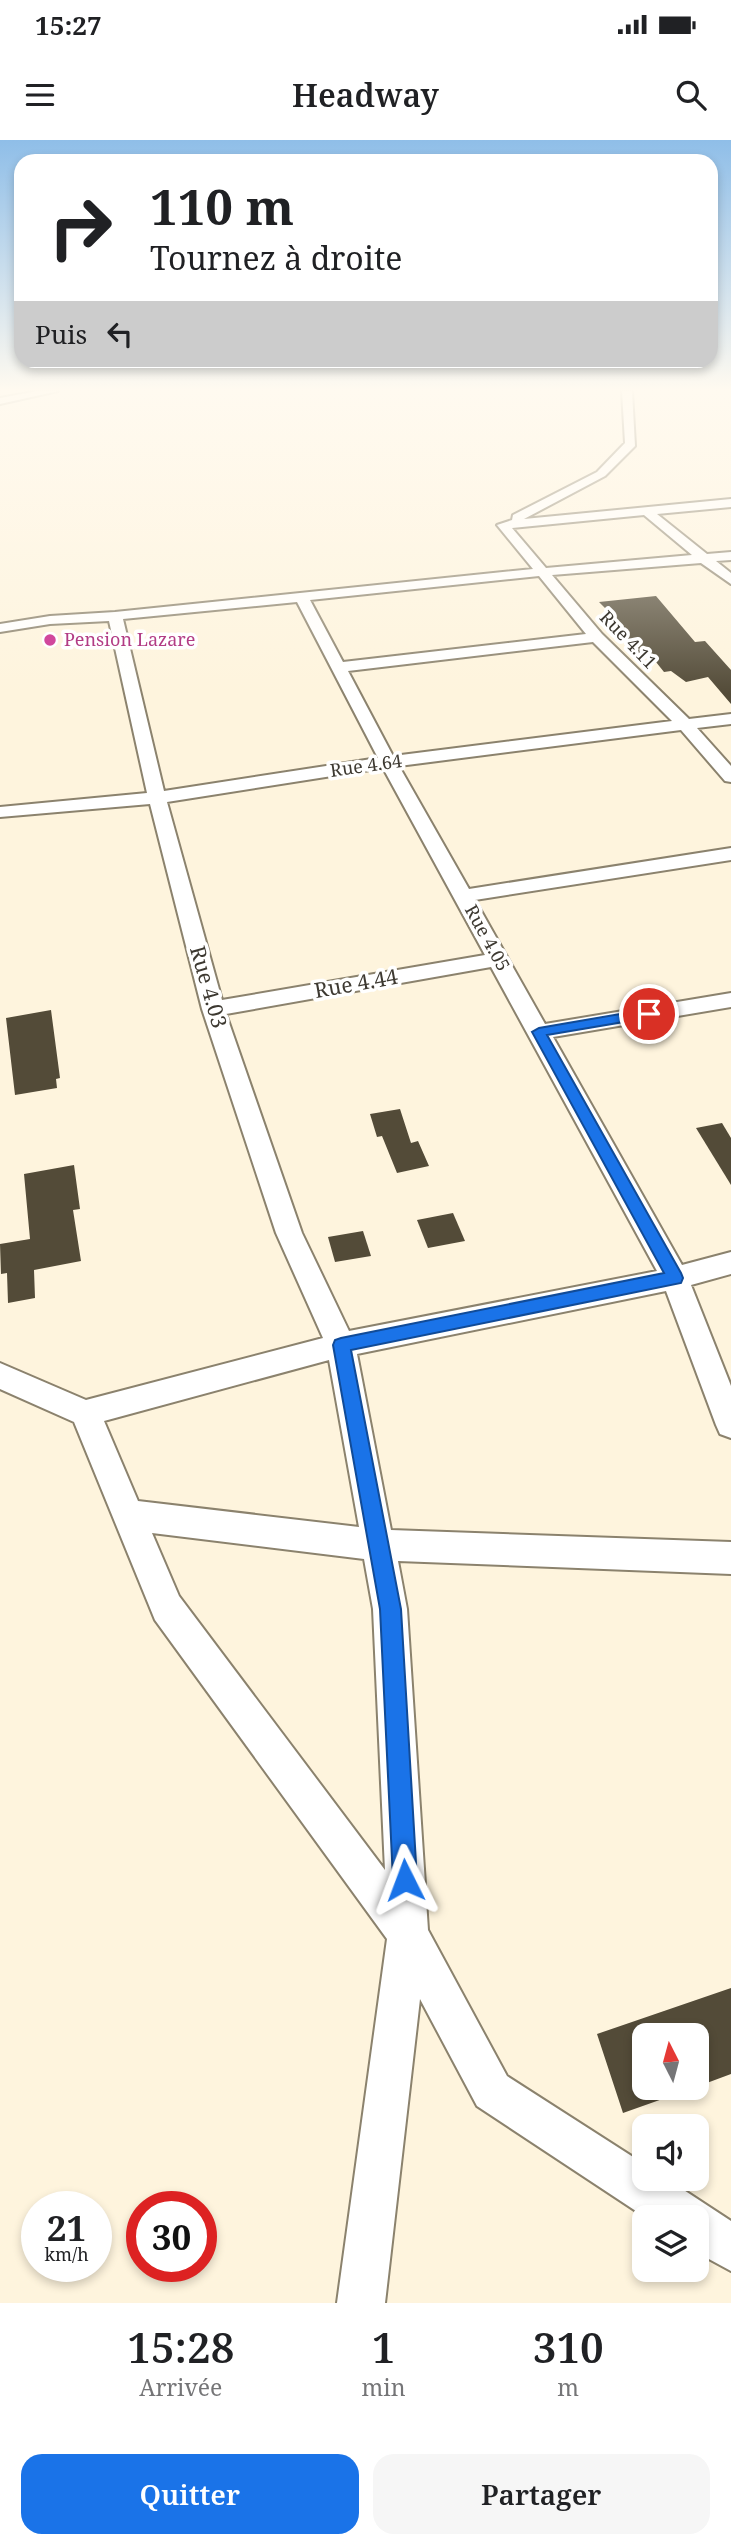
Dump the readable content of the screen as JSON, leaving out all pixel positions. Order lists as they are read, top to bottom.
{
  "streets": {
    "street": [
      "Rue 4.11",
      "Rue 4.64",
      "Rue 4.05",
      "Rue 4.44",
      "Rue 4.03"
    ]
  },
  "crossings": [
    ["Rue 4.11", "Rue 4.64"],
    ["Rue 4.64", "Rue 4.05"],
    ["Rue 4.64", "Rue 4.03"],
    ["Rue 4.05", "Rue 4.44"],
    ["Rue 4.44", "Rue 4.03"]
  ],
  "places": ["Pension Lazare"],
  "north": "top",
  "page": {
    "status": "15:27",
    "header": "Headway",
    "turn": ["110 m", "Tournez à droite"],
    "then": "Puis",
    "speed": "21 km/h",
    "limit": "30",
    "eta": [
      "15:28",
      "Arrivée",
      "1",
      "min",
      "310",
      "m"
    ],
    "buttons": ["Quitter", "Partager"]
  }
}
